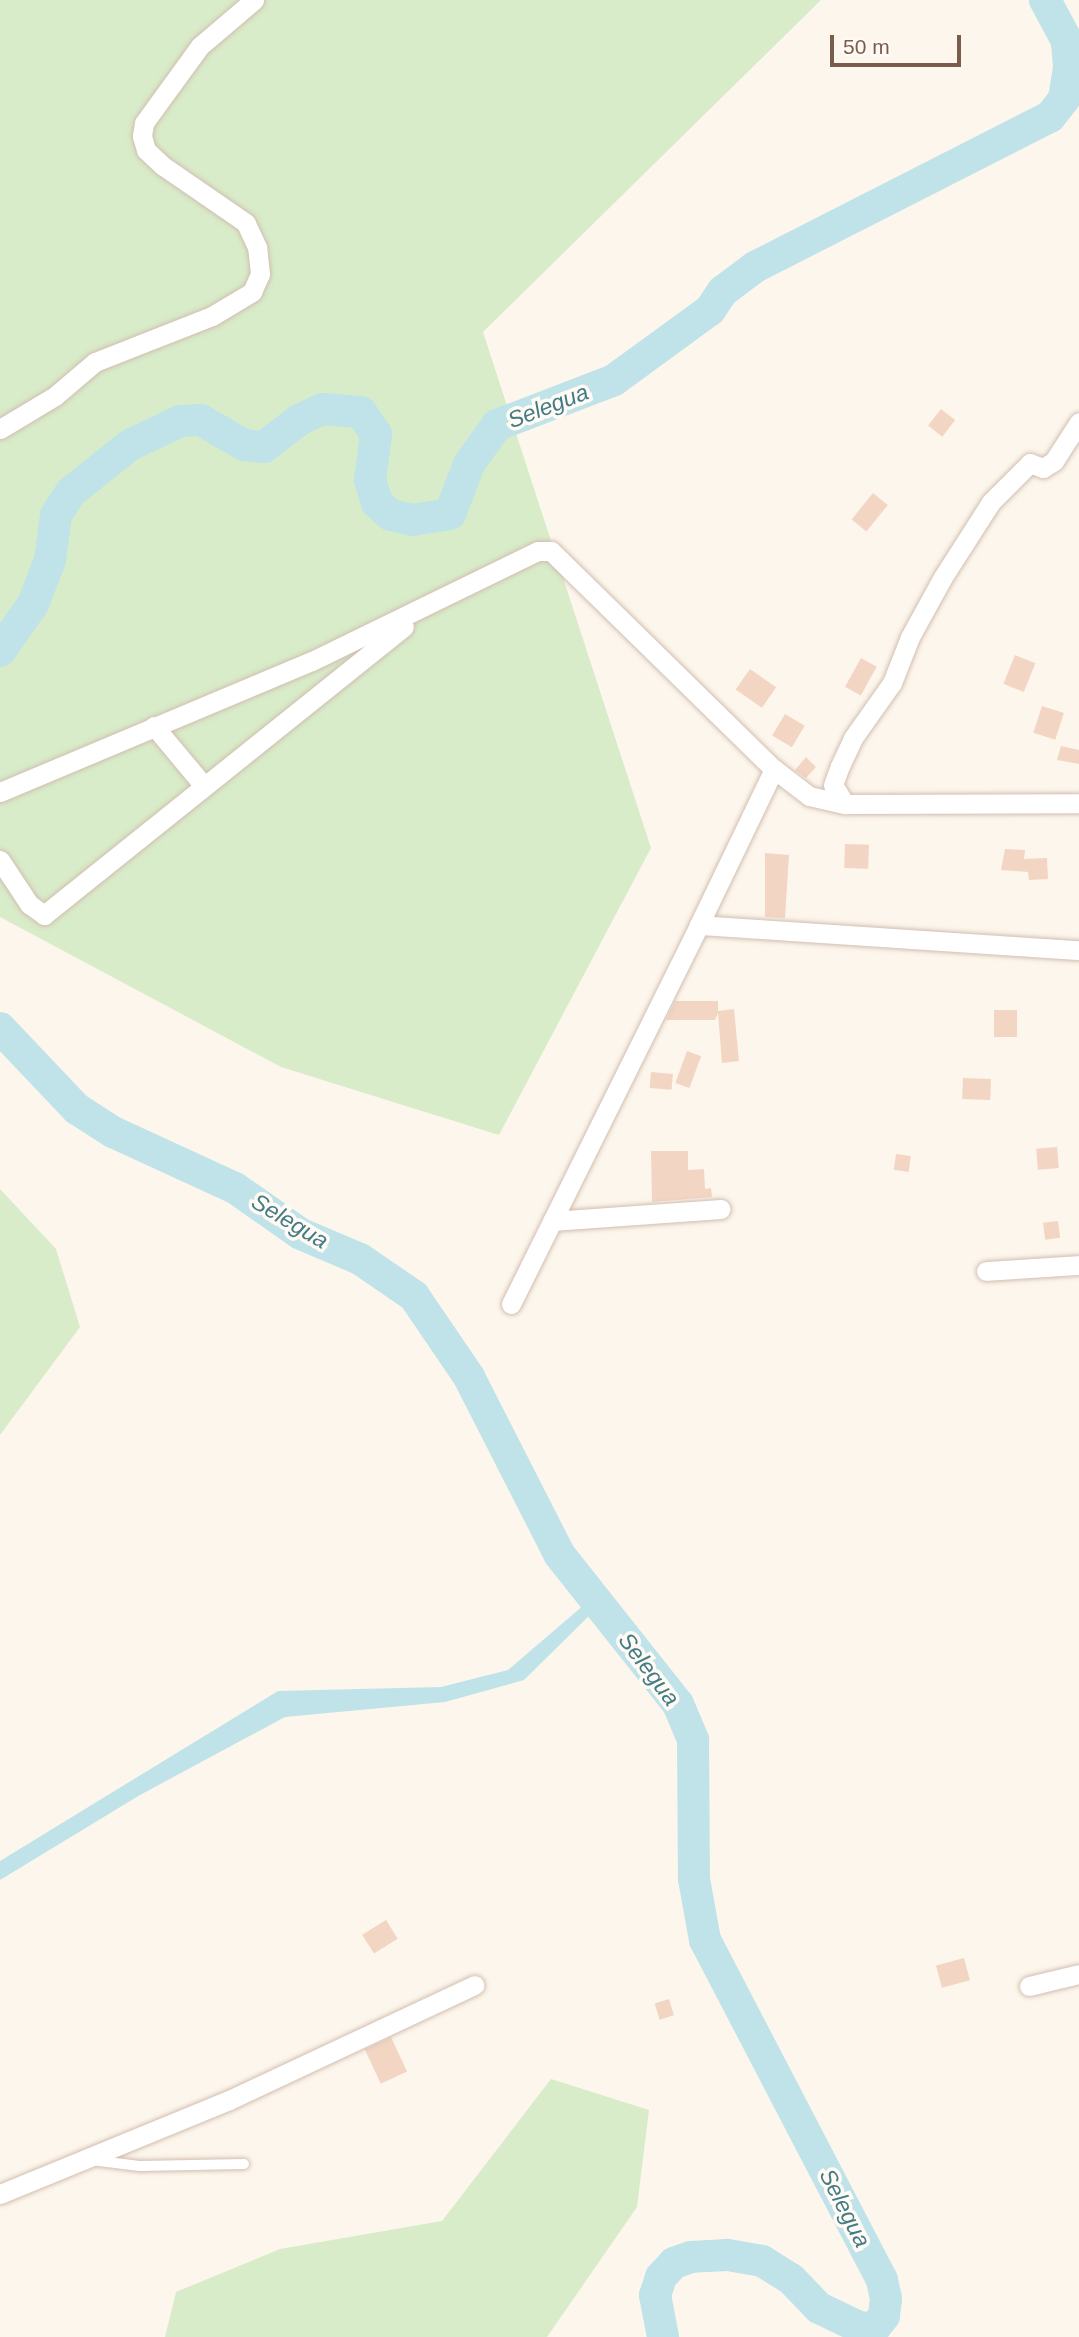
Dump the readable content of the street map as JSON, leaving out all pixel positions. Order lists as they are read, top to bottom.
{
  "water": ["Selegua"],
  "scale_bar": "50 m"
}
